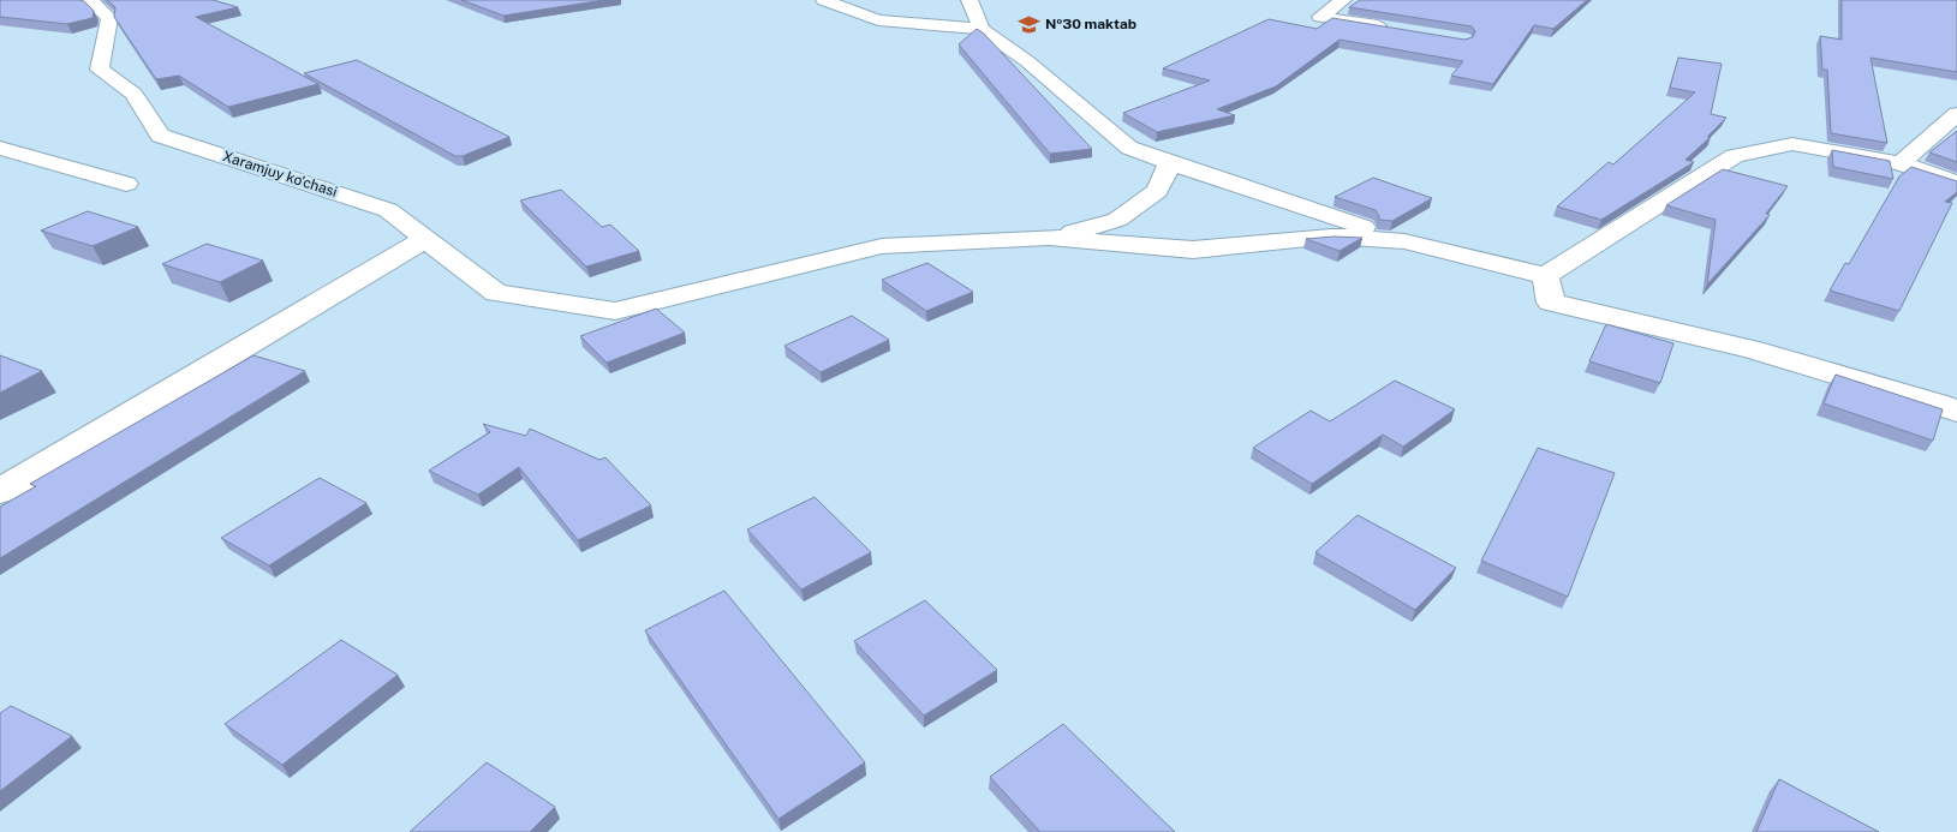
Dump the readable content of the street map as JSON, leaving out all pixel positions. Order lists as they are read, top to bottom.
{
  "streets": {
    "street": ["Xaramjuy ko'chasi"]
  },
  "places": {
    "school or university": ["№30 maktab"]
  }
}
